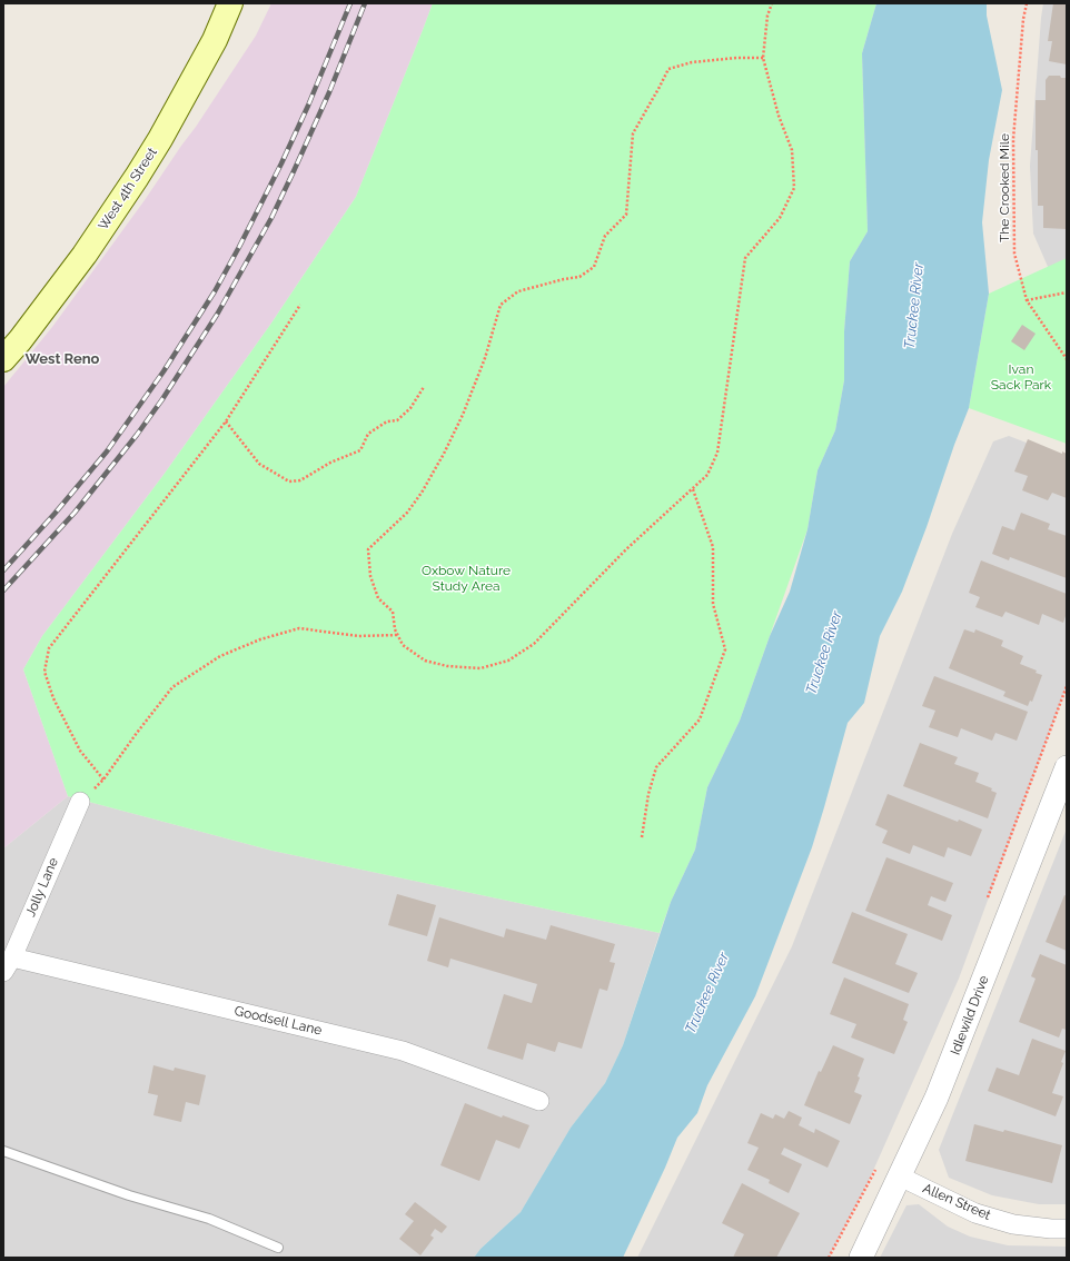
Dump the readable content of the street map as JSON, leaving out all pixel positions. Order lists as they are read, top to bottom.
{
  "streets": {
    "main road": ["West 4th Street"],
    "street": [
      "Jolly Lane",
      "Idlewild Drive",
      "Goodsell Lane",
      "Allen Street"
    ],
    "path": ["The Crooked Mile"]
  },
  "crossings": [
    ["Jolly Lane", "Goodsell Lane"],
    ["Idlewild Drive", "Allen Street"]
  ],
  "districts": ["West Reno"],
  "water": ["Truckee River"],
  "parks": ["Ivan Sack Park", "Oxbow Nature Study Area"]
}
